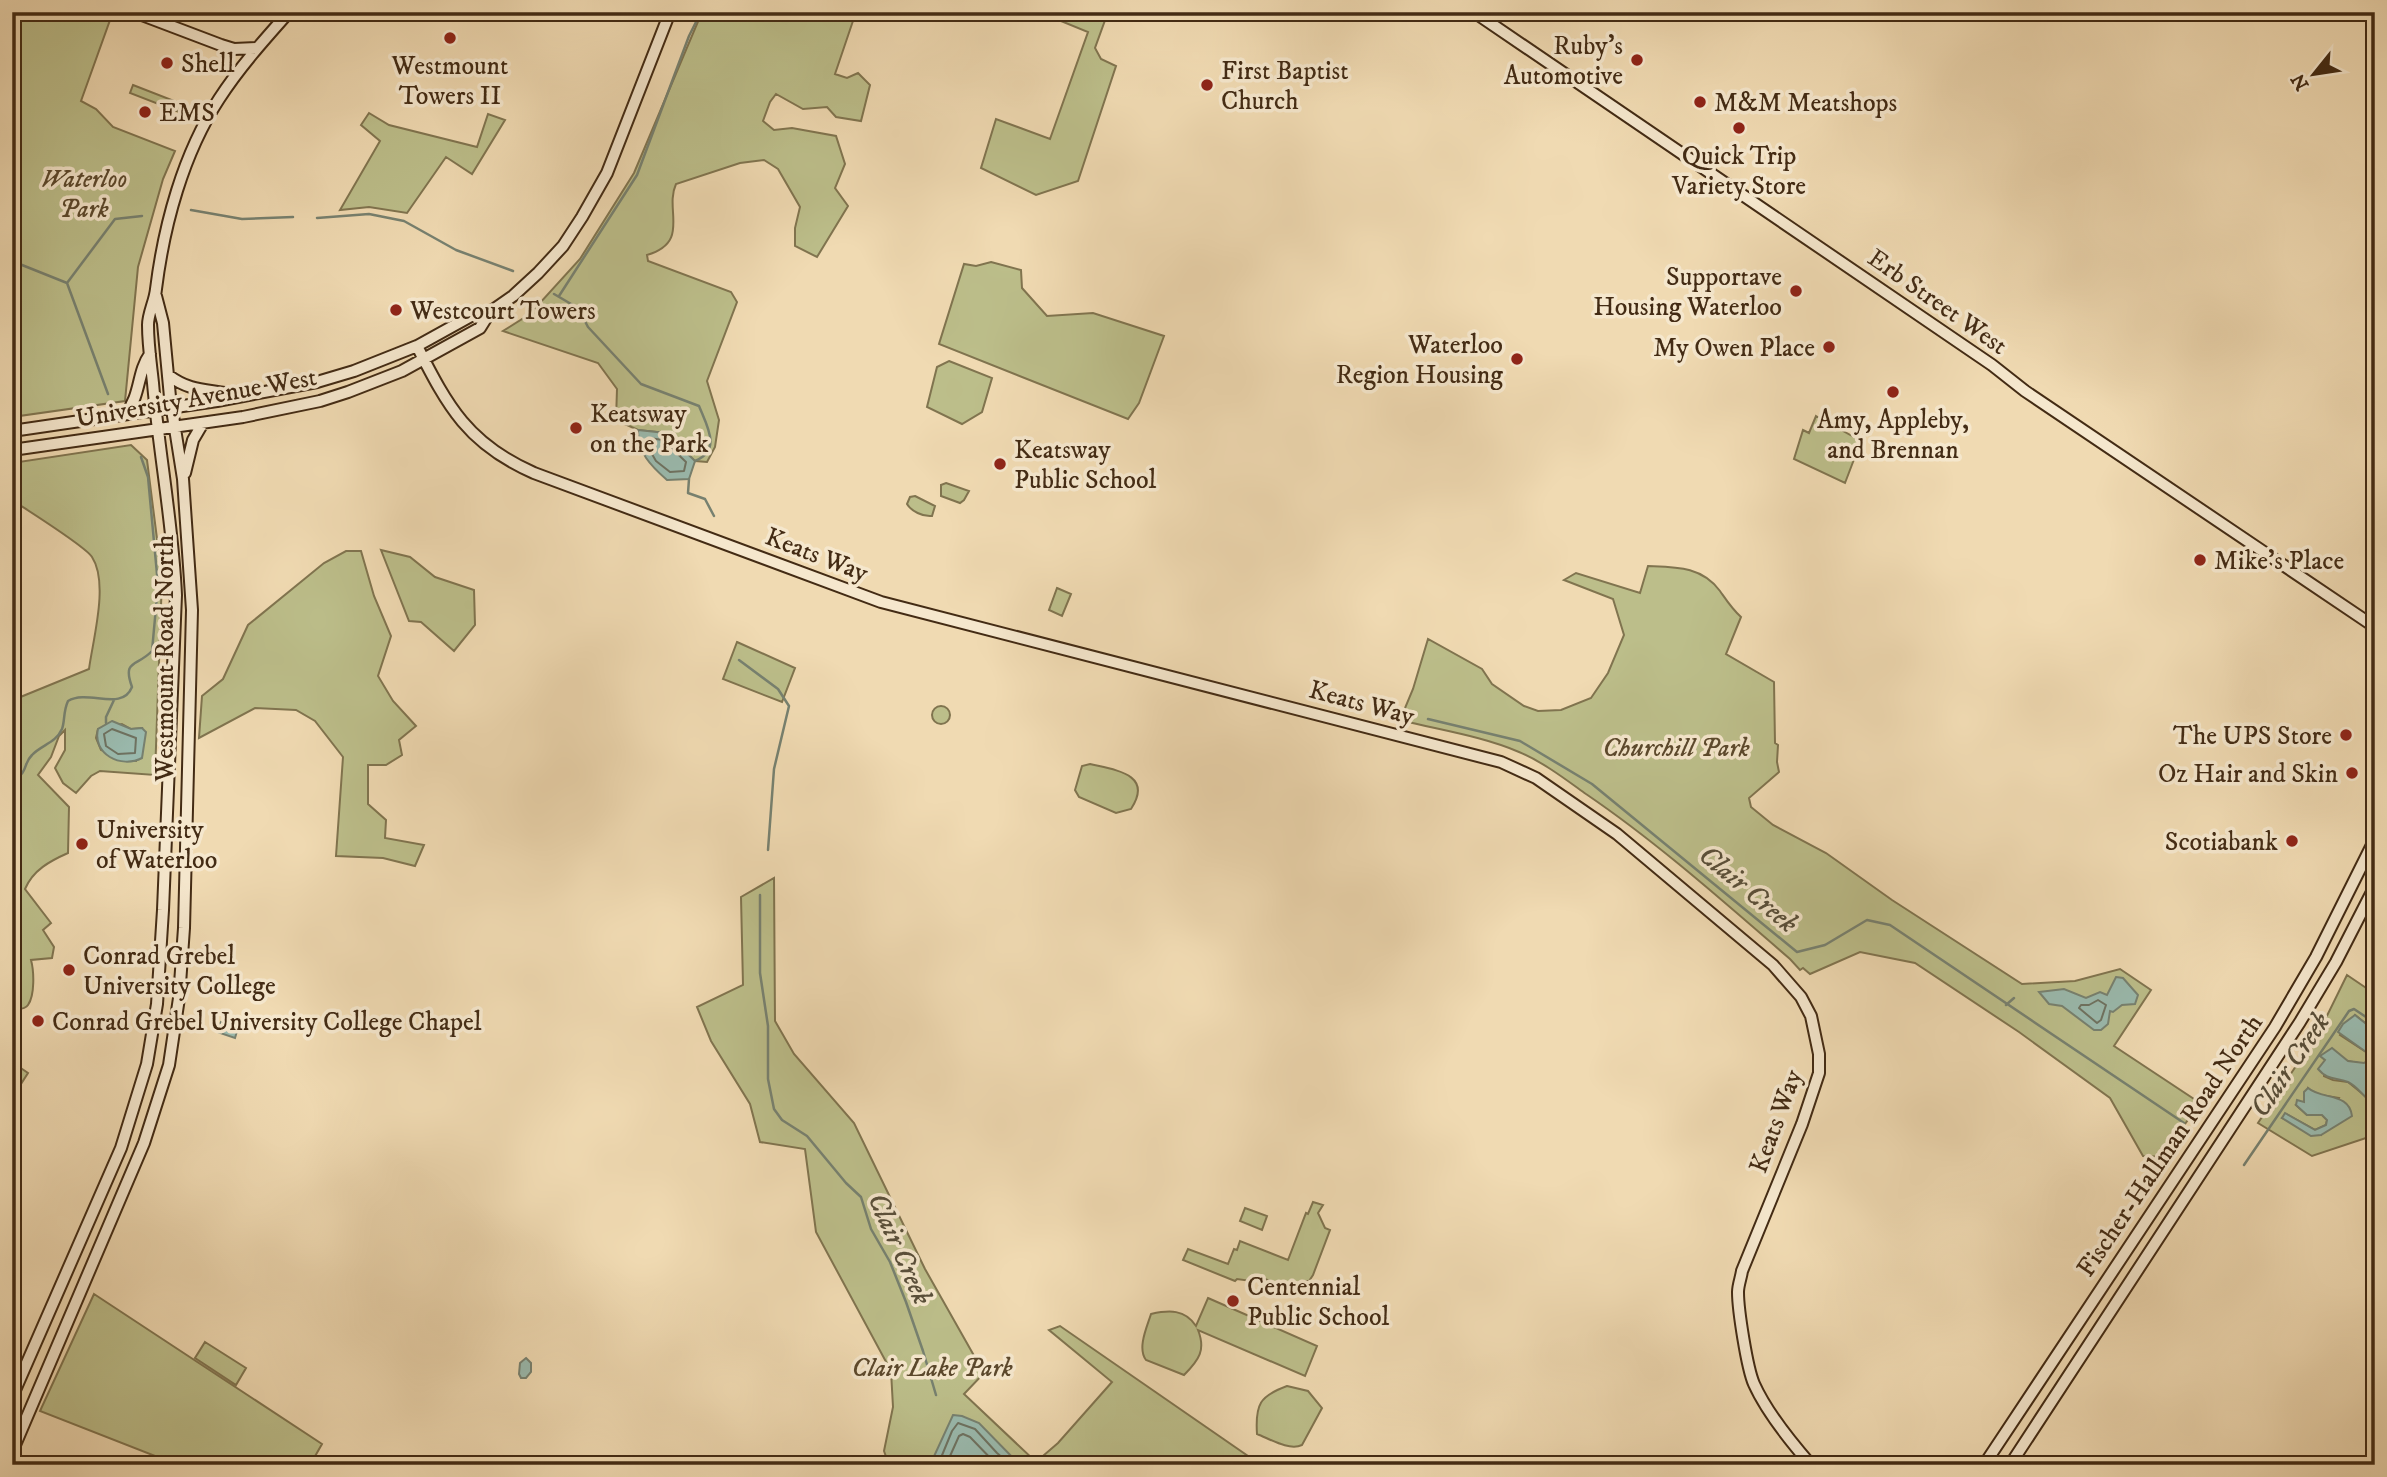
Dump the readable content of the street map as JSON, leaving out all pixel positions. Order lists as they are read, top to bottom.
{
  "streets": {
    "main road": [
      "Erb Street West",
      "University Avenue West",
      "Keats Way",
      "Westmount Road North",
      "Fischer-Hallman Road North"
    ]
  },
  "crossings": [
    ["University Avenue West", "Keats Way"],
    ["University Avenue West", "Westmount Road North"]
  ],
  "water": ["Clair Creek"],
  "parks": ["Waterloo Park", "Churchill Park", "Clair Lake Park"],
  "places": [
    "Westmount Towers II",
    "Ruby's Automotive",
    "Shell",
    "First Baptist Church",
    "M&M Meatshops",
    "EMS",
    "Quick Trip Variety Store",
    "Supportave Housing Waterloo",
    "Westcourt Towers",
    "My Owen Place",
    "Waterloo Region Housing",
    "Amy, Appleby, and Brennan",
    "Keatsway on the Park",
    "Keatsway Public School",
    "Mike's Place",
    "The UPS Store",
    "Oz Hair and Skin",
    "Scotiabank",
    "University of Waterloo",
    "Conrad Grebel University College",
    "Conrad Grebel University College Chapel",
    "Centennial Public School"
  ],
  "north": "bottom left"
}
